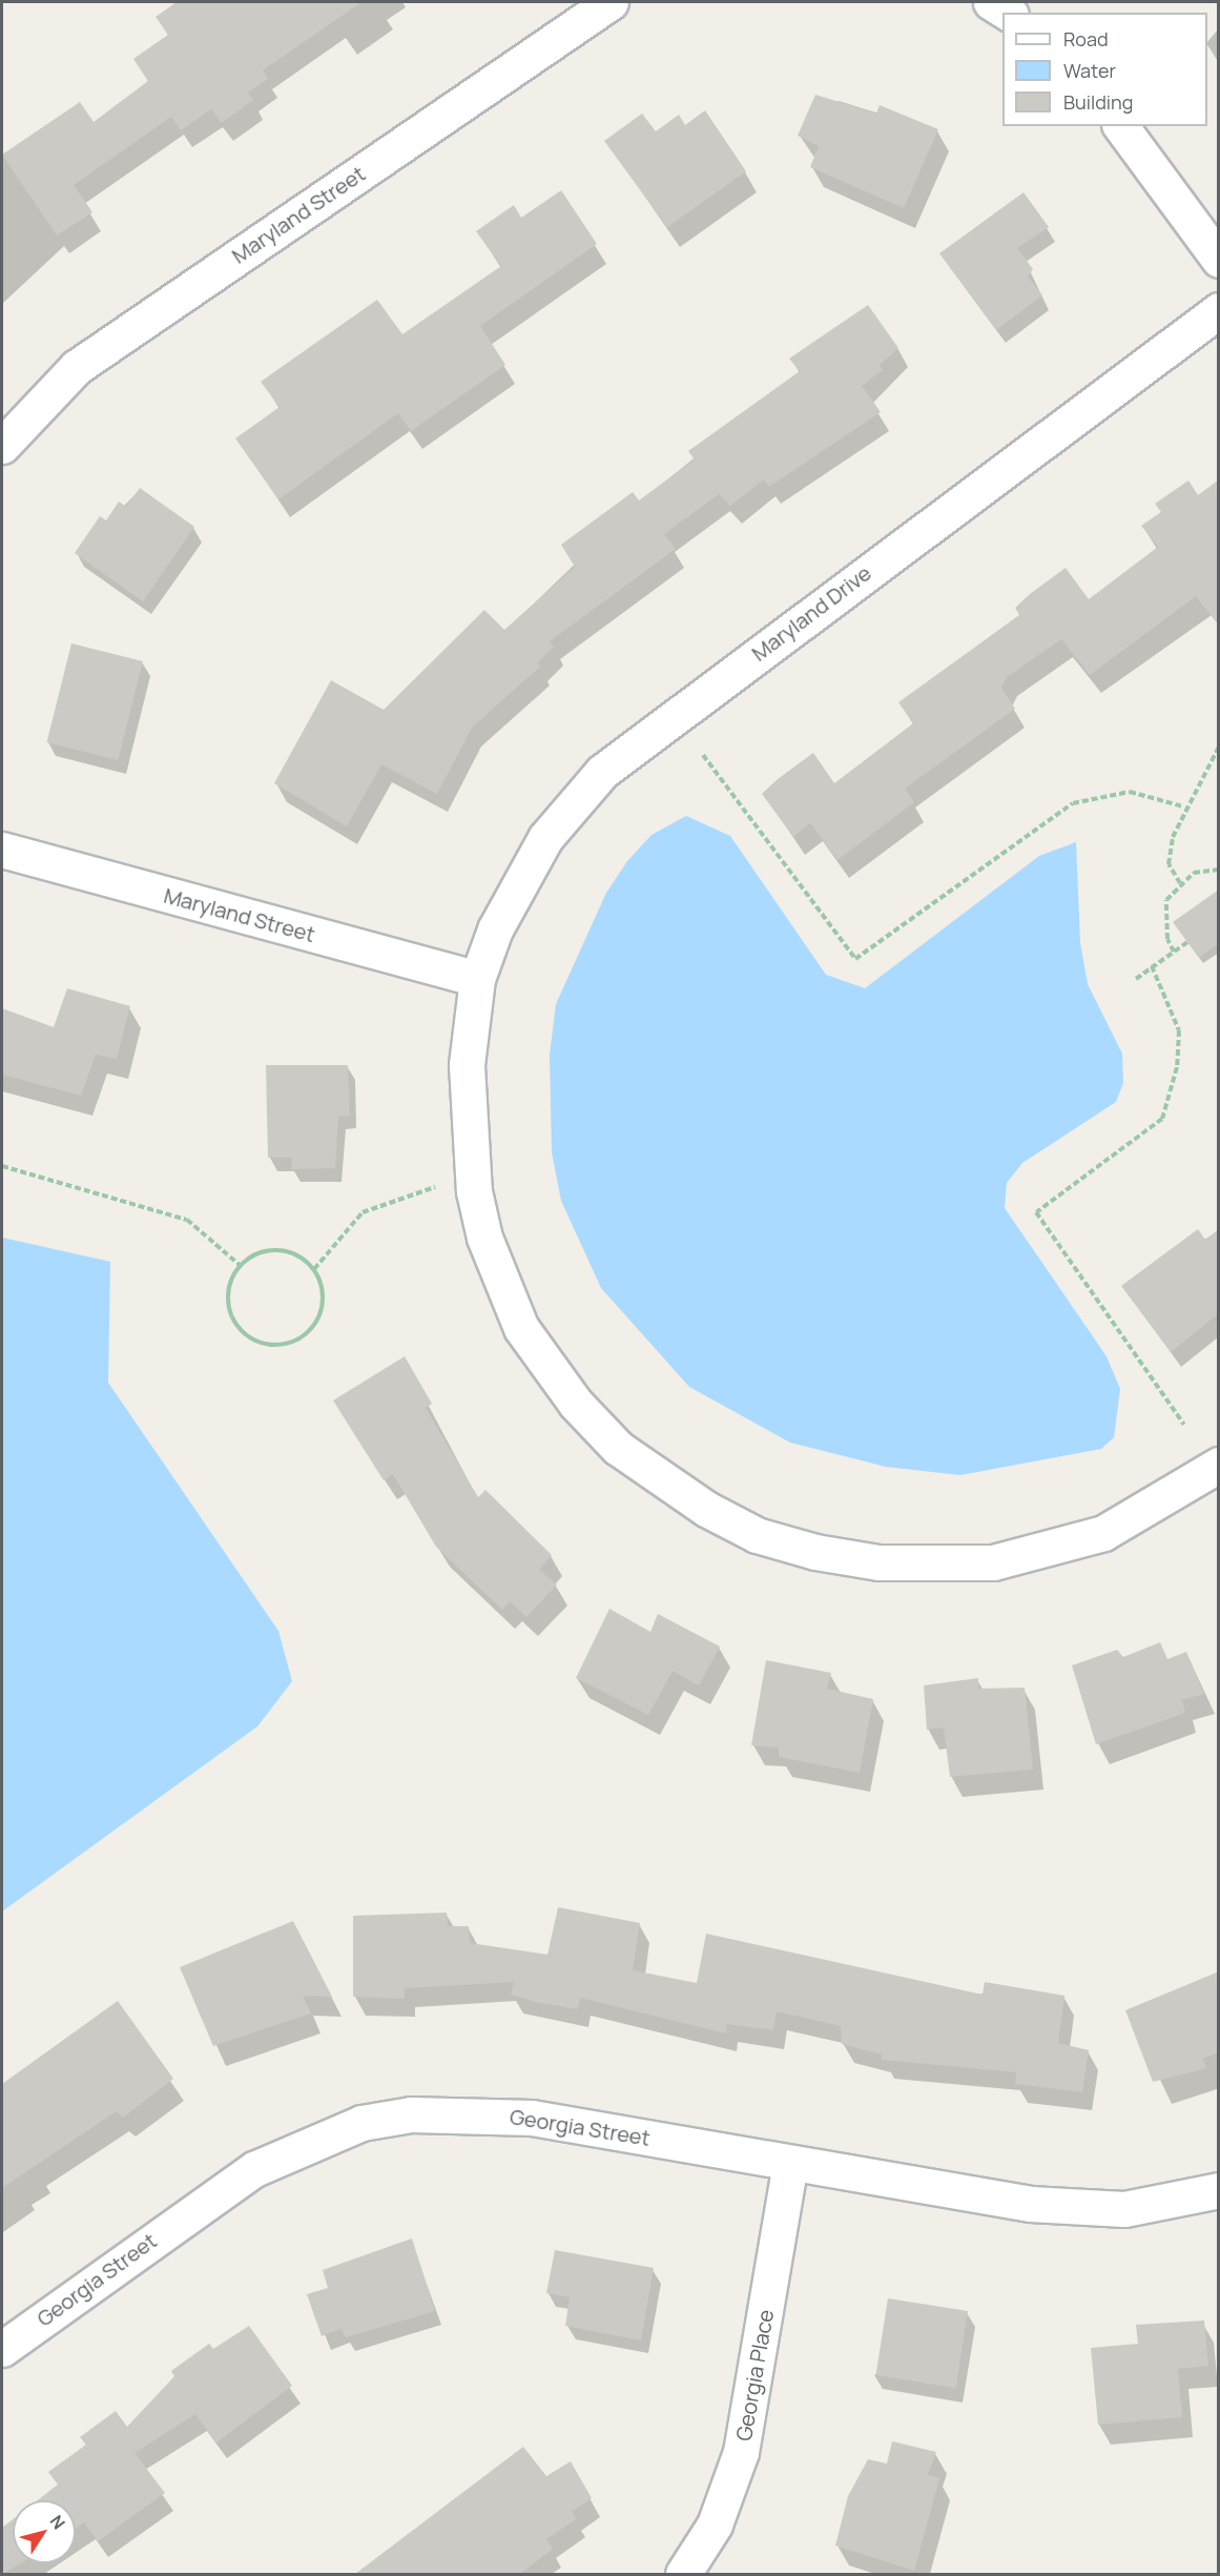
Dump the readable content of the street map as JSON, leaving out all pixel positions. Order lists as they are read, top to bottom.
{
  "streets": {
    "street": [
      "Maryland Street",
      "Maryland Drive",
      "Georgia Street",
      "Georgia Place"
    ]
  },
  "crossings": [
    ["Maryland Street", "Maryland Drive"],
    ["Georgia Street", "Georgia Place"]
  ],
  "legend": ["Road", "Water", "Building"],
  "north": "top right"
}
